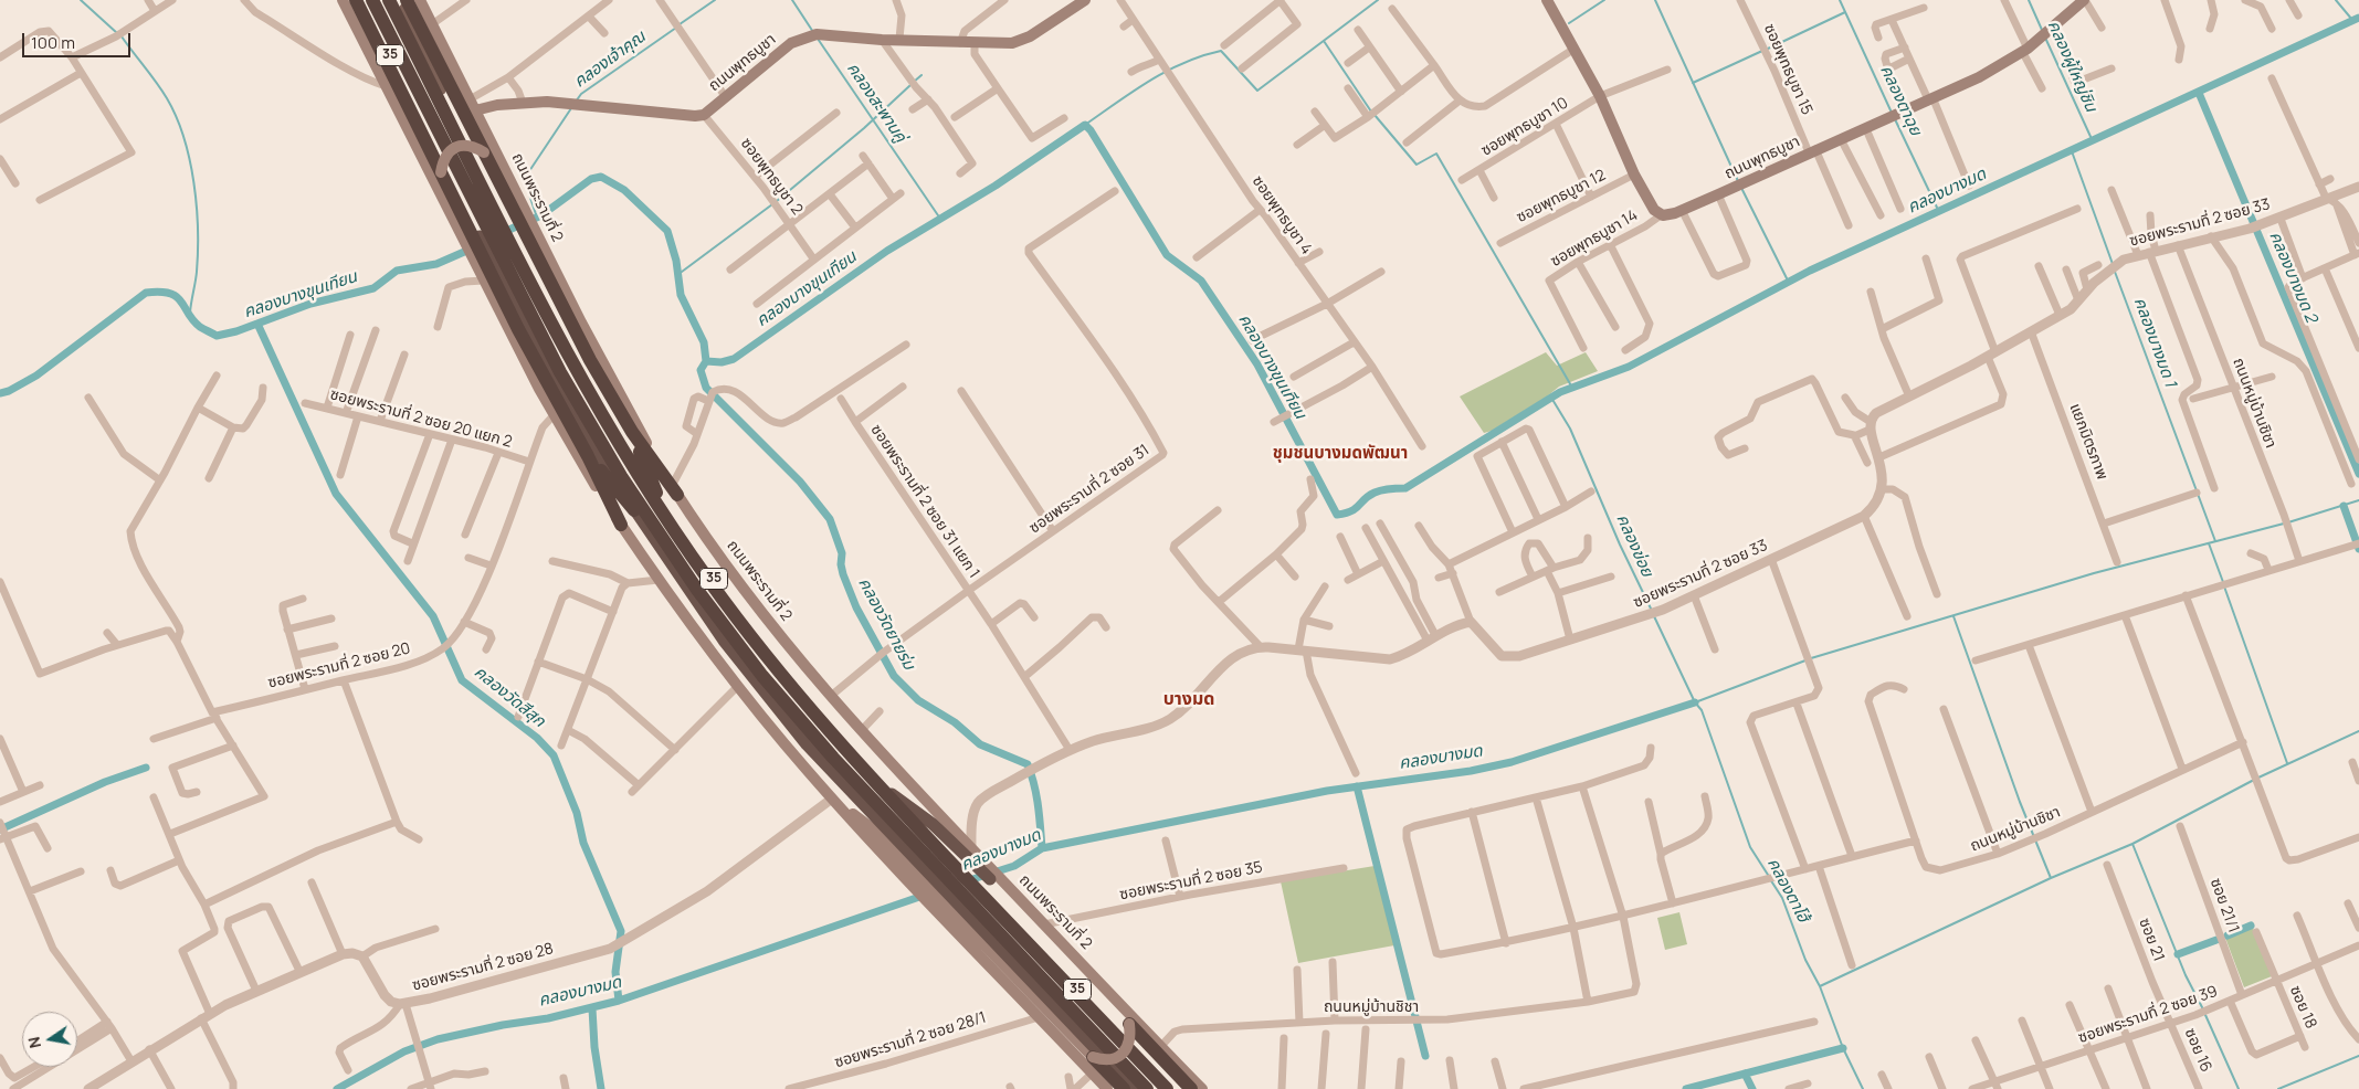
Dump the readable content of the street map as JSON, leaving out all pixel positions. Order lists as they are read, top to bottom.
{
  "streets": {
    "highway": ["35"],
    "main road": ["ถนนพุทธบูชา", "ถนนพระรามที่ 2"],
    "street": [
      "ซอยพุทธบูชา 15",
      "ซอยพุทธบูชา 10",
      "ซอยพุทธบูชา 2",
      "ซอยพุทธบูชา 12",
      "ซอยพุทธบูชา 4",
      "ซอยพระรามที่ 2 ซอย 33",
      "ซอยพุทธบูชา 14",
      "ถนนหมู่บ้านชิชา",
      "ซอยพระรามที่ 2 ซอย 20 แยก 2",
      "แยกมิตรภาพ",
      "ซอยพระรามที่ 2 ซอย 31",
      "ซอยพระรามที่ 2 ซอย 31 แยก 1",
      "ซอยพระรามที่ 2 ซอย 20",
      "ซอยพระรามที่ 2 ซอย 35",
      "ซอย 21/1",
      "ซอย 21",
      "ซอยพระรามที่ 2 ซอย 28",
      "ซอย 18",
      "ซอยพระรามที่ 2 ซอย 39",
      "ซอยพระรามที่ 2 ซอย 28/1",
      "ซอย 16"
    ]
  },
  "crossings": [
    ["35", "ซอยพระรามที่ 2 ซอย 20"],
    ["35", "ซอยพระรามที่ 2 ซอย 28"],
    ["35", "ซอยพระรามที่ 2 ซอย 28/1"],
    ["ถนนพุทธบูชา", "ซอยพุทธบูชา 15"],
    ["ถนนพุทธบูชา", "ซอยพุทธบูชา 2"],
    ["ถนนพุทธบูชา", "ซอยพุทธบูชา 14"],
    ["ถนนพระรามที่ 2", "ถนนหมู่บ้านชิชา"],
    ["ถนนพระรามที่ 2", "ซอยพระรามที่ 2 ซอย 31"],
    ["ถนนพระรามที่ 2", "ซอยพระรามที่ 2 ซอย 35"],
    ["ซอยพระรามที่ 2 ซอย 33", "ถนนหมู่บ้านชิชา"],
    ["ซอยพระรามที่ 2 ซอย 33", "แยกมิตรภาพ"],
    ["ซอยพระรามที่ 2 ซอย 20 แยก 2", "ซอยพระรามที่ 2 ซอย 20"],
    ["ซอยพระรามที่ 2 ซอย 31", "ซอยพระรามที่ 2 ซอย 31 แยก 1"],
    ["ซอย 21/1", "ซอยพระรามที่ 2 ซอย 39"],
    ["ซอย 21", "ซอยพระรามที่ 2 ซอย 39"],
    ["ซอย 21", "ซอย 16"],
    ["ซอย 18", "ซอยพระรามที่ 2 ซอย 39"],
    ["ซอยพระรามที่ 2 ซอย 39", "ซอย 16"]
  ],
  "districts": ["ชุมชนบางมดพัฒนา", "บางมด"],
  "water": [
    "คลองเจ้าคุณ",
    "คลองผู้ใหญ่ชิน",
    "คลองตาฉุย",
    "คลองสะพานคู่",
    "คลองบางมด",
    "คลองบางมด 2",
    "คลองบางขุนเทียน",
    "คลองบางมด 1",
    "คลองข่อย",
    "คลองวัดยายร่ม",
    "คลองวัดสีสุก",
    "คลองตาโฮ้"
  ],
  "scale_bar": "100 m",
  "north": "left"
}
